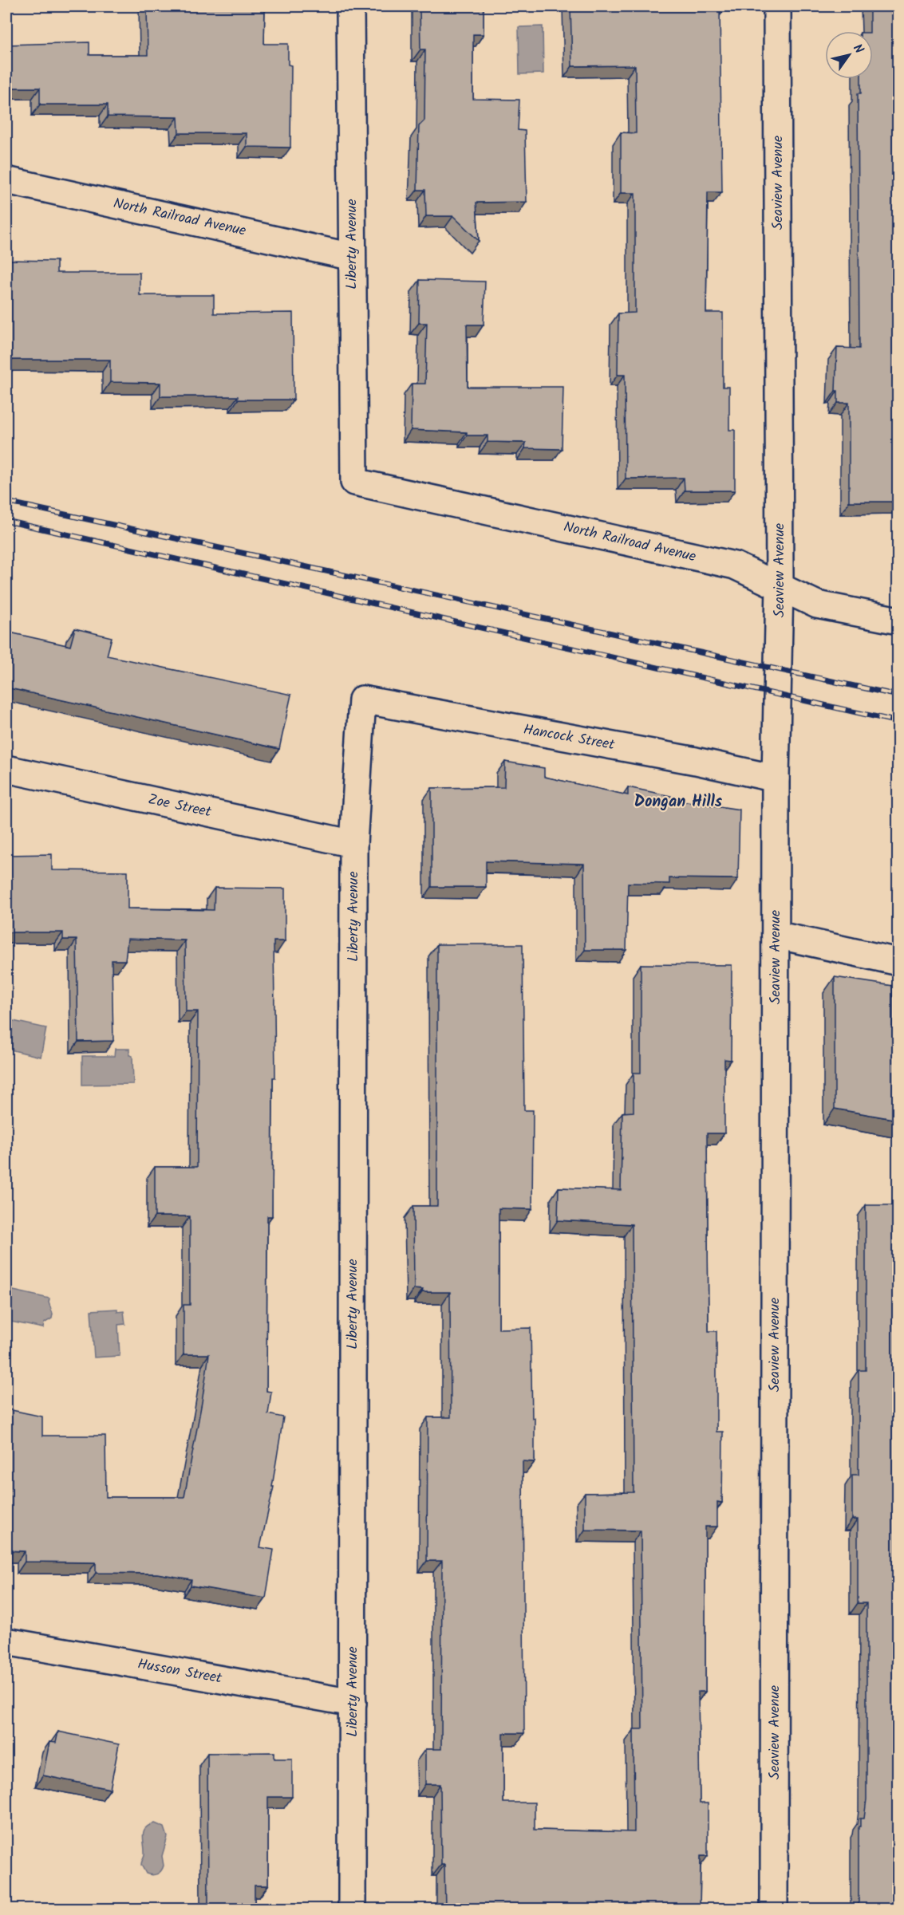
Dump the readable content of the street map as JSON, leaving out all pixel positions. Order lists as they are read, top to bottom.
{
  "streets": {
    "street": [
      "Seaview Avenue",
      "North Railroad Avenue",
      "Liberty Avenue",
      "Hancock Street",
      "Zoe Street",
      "Husson Street"
    ]
  },
  "crossings": [
    ["Seaview Avenue", "North Railroad Avenue"],
    ["Seaview Avenue", "Hancock Street"],
    ["North Railroad Avenue", "Liberty Avenue"],
    ["Liberty Avenue", "Hancock Street"],
    ["Liberty Avenue", "Zoe Street"],
    ["Liberty Avenue", "Husson Street"]
  ],
  "districts": ["Dongan Hills"],
  "north": "top right"
}
